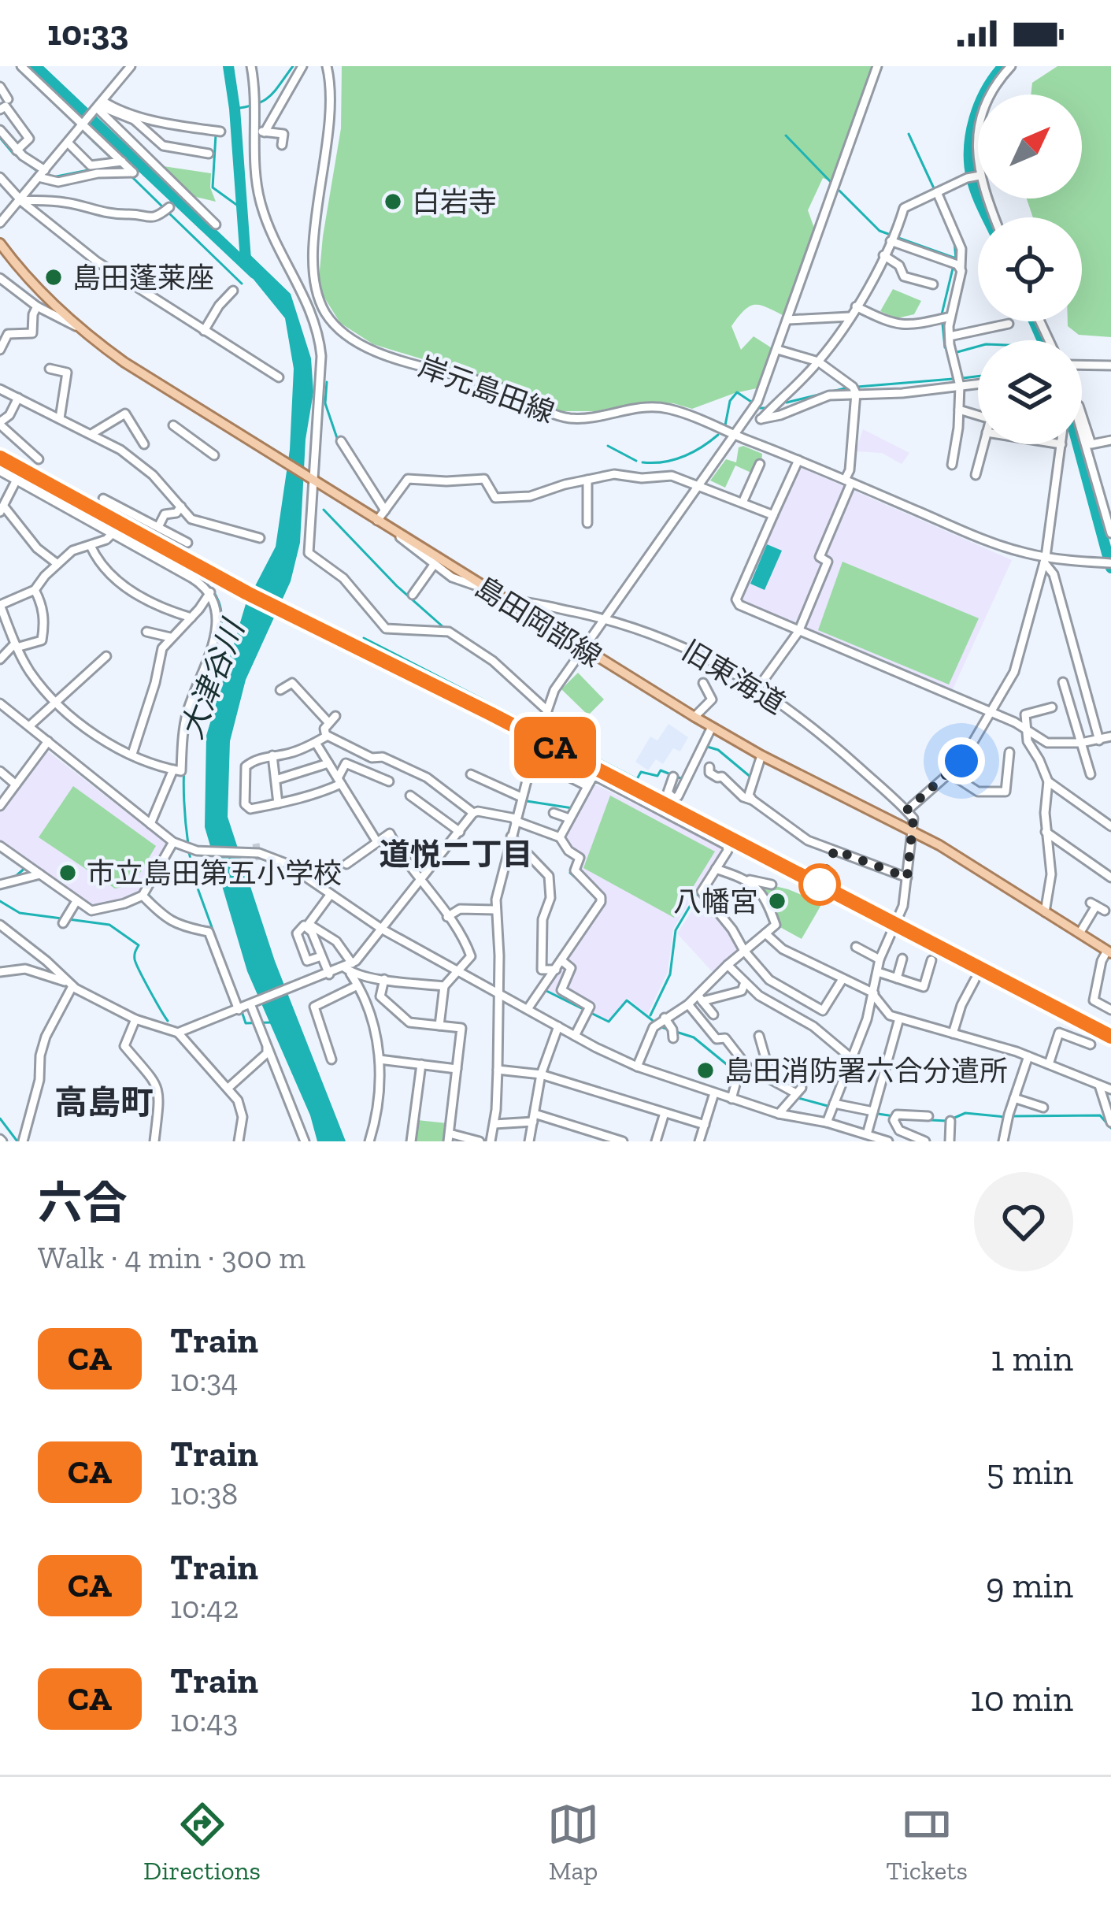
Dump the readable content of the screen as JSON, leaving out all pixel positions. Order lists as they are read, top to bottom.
{
  "streets": {
    "main road": ["島田岡部線"],
    "street": ["岸元島田線", "旧東海道"]
  },
  "crossings": [
    ["島田岡部線", "旧東海道"]
  ],
  "districts": ["道悦二丁目", "高島町"],
  "water": ["大津谷川"],
  "places": [
    "白岩寺",
    "島田蓬莱座",
    "市立島田第五小学校",
    "八幡宮",
    "島田消防署六合分遣所"
  ],
  "north": "top right",
  "page": {
    "status": "10:33",
    "on_map": "CA",
    "heading": ["六合", "Walk · 4 min · 300 m"],
    "list": [
      {
        "mark": "CA",
        "name": "Train",
        "note": "10:34",
        "value": "1 min"
      },
      {
        "mark": "CA",
        "name": "Train",
        "note": "10:38",
        "value": "5 min"
      },
      {
        "mark": "CA",
        "name": "Train",
        "note": "10:42",
        "value": "9 min"
      },
      {
        "mark": "CA",
        "name": "Train",
        "note": "10:43",
        "value": "10 min"
      }
    ],
    "tabs": ["Directions", "Map", "Tickets"]
  }
}
